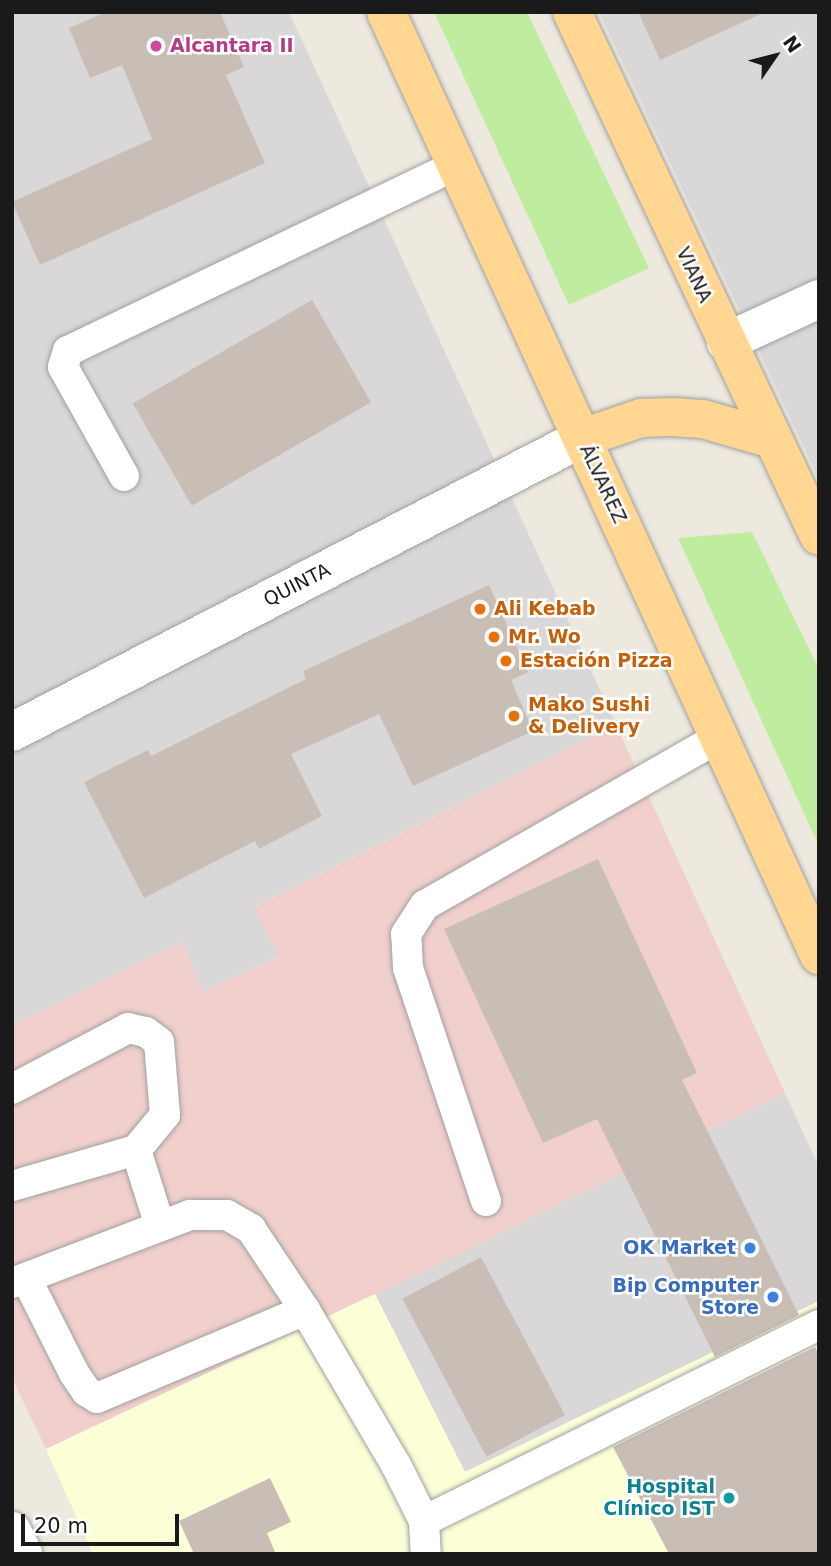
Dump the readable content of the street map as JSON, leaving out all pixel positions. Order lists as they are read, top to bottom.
{
  "streets": {
    "main road": ["VIANA", "ÁLVAREZ"],
    "street": ["QUINTA"]
  },
  "crossings": [
    ["ÁLVAREZ", "QUINTA"]
  ],
  "places": [
    "Alcantara II",
    "Ali Kebab",
    "Mr. Wo",
    "Estación Pizza",
    "Mako Sushi & Delivery",
    "OK Market",
    "Bip Computer Store",
    "Hospital Clínico IST"
  ],
  "scale_bar": "20 m",
  "north": "top right"
}
